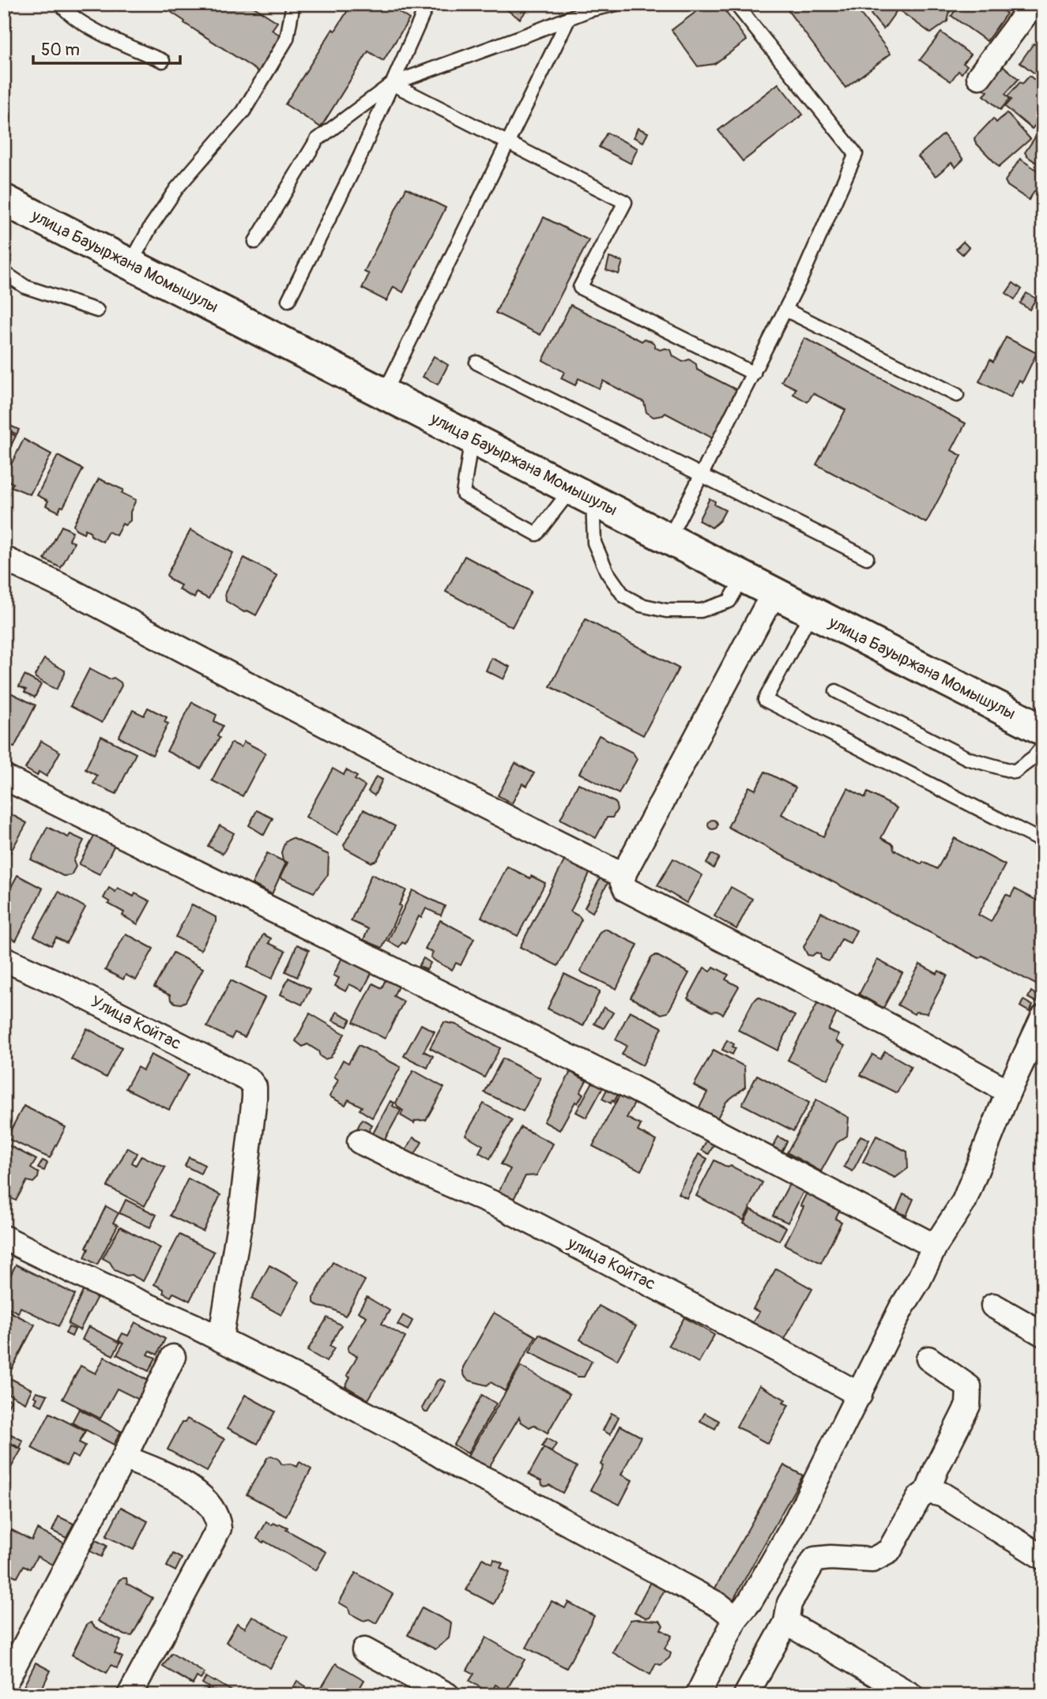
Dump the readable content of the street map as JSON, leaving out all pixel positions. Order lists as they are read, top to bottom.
{
  "streets": {
    "street": ["улица Бауыржана Момышулы", "Улица Койтас", "улица Койтас"]
  },
  "scale_bar": "50 m"
}
